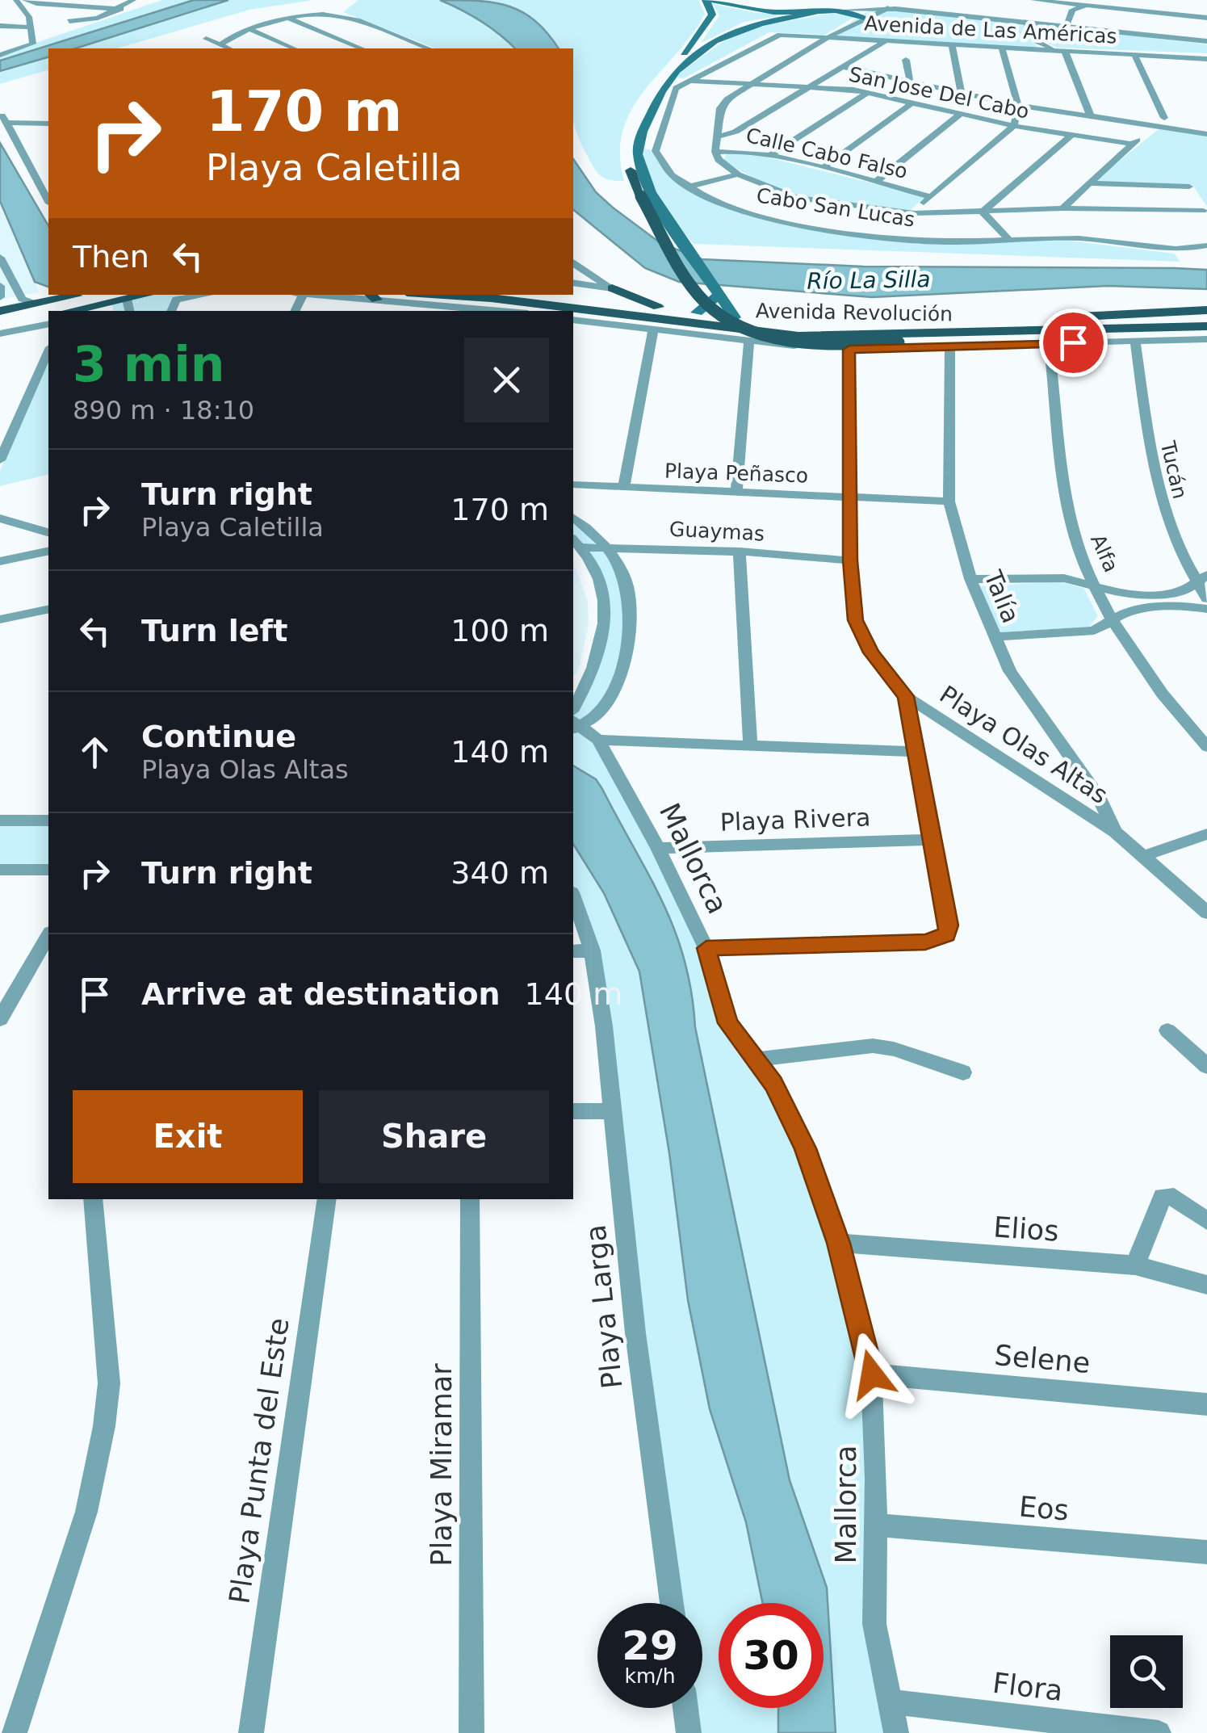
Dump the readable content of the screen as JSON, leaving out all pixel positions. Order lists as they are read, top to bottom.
{
  "streets": {
    "main road": ["Avenida Revolución"],
    "street": [
      "Avenida de Las Américas",
      "San Jose Del Cabo",
      "Calle Cabo Falso",
      "Cabo San Lucas",
      "Tucán",
      "Playa Peñasco",
      "Guaymas",
      "Alfa",
      "Talía",
      "Playa Olas Altas",
      "Playa Rivera",
      "Mallorca",
      "Elios",
      "Playa Larga",
      "Selene",
      "Playa Punta del Este",
      "Playa Miramar",
      "Eos",
      "Flora"
    ]
  },
  "crossings": [
    ["Avenida de Las Américas", "Cabo San Lucas"],
    ["San Jose Del Cabo", "Cabo San Lucas"],
    ["Playa Peñasco", "Talía"],
    ["Playa Peñasco", "Playa Olas Altas"],
    ["Guaymas", "Playa Olas Altas"],
    ["Talía", "Playa Olas Altas"],
    ["Playa Rivera", "Mallorca"],
    ["Mallorca", "Elios"],
    ["Mallorca", "Selene"],
    ["Mallorca", "Eos"],
    ["Mallorca", "Flora"]
  ],
  "water": ["Río La Silla"],
  "page": {
    "turn": ["170 m", "Playa Caletilla"],
    "then": "Then",
    "heading": ["3 min", "890 m · 18:10"],
    "list": [
      {
        "name": "Turn right",
        "note": "Playa Caletilla",
        "value": "170 m"
      },
      {
        "name": "Turn left",
        "value": "100 m"
      },
      {
        "name": "Continue",
        "note": "Playa Olas Altas",
        "value": "140 m"
      },
      {
        "name": "Turn right",
        "value": "340 m"
      },
      {
        "name": "Arrive at destination",
        "value": "140 m"
      }
    ],
    "buttons": ["Exit", "Share"],
    "speed": "29 km/h",
    "limit": "30"
  }
}
